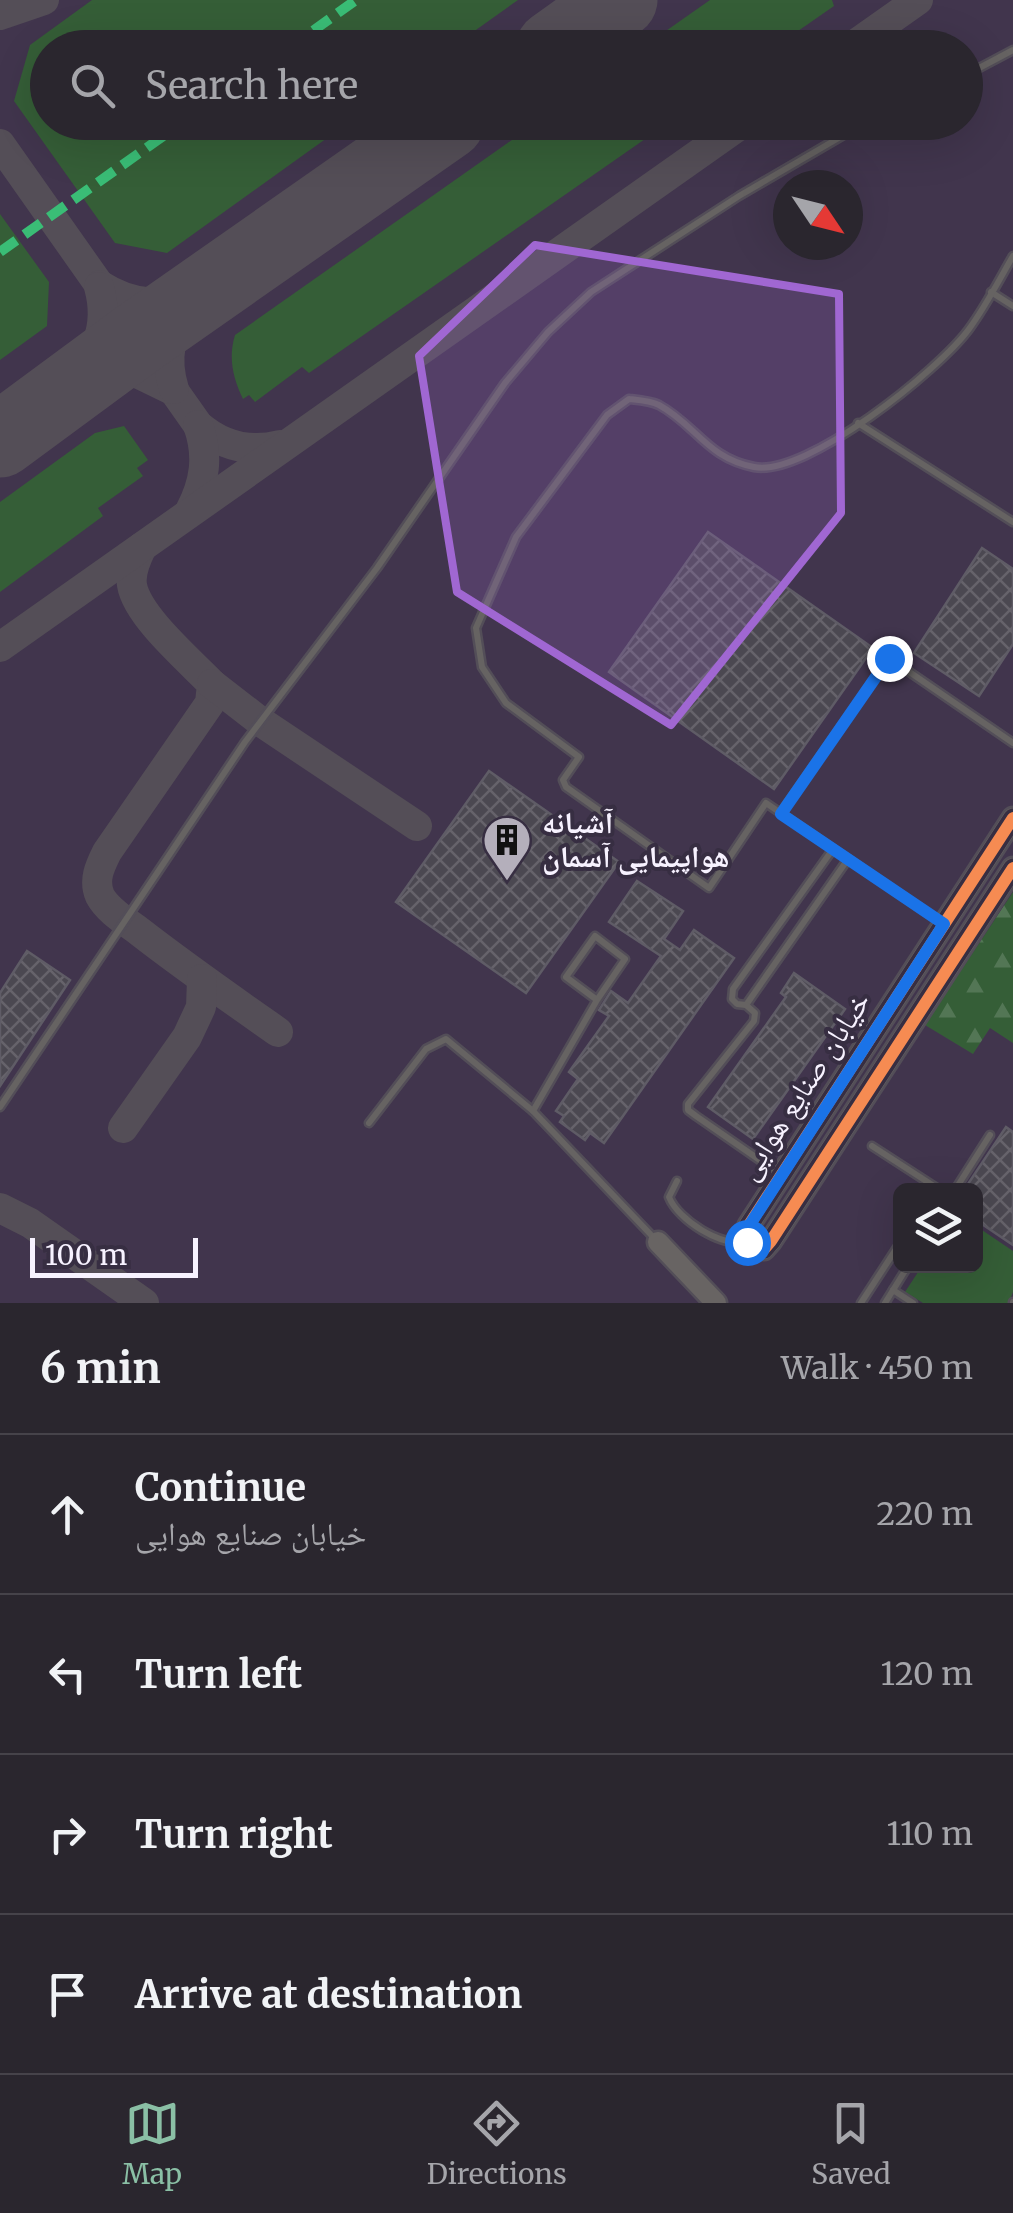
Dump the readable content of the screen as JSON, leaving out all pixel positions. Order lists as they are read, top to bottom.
{
  "streets": {
    "street": ["خیابان صنایع هوایی"]
  },
  "places": {
    "building": ["آشیانه هواپیمایی آسمان"]
  },
  "scale_bar": "100 m",
  "north": "bottom right",
  "page": {
    "search": "Search here",
    "scale": "100 m",
    "heading": ["6 min", "Walk · 450 m"],
    "list": [
      ["Continue", "خیابان صنایع هوایی", "220 m"],
      ["Turn left", "120 m"],
      ["Turn right", "110 m"],
      "Arrive at destination"
    ],
    "nav": ["Map", "Directions", "Saved"]
  }
}
